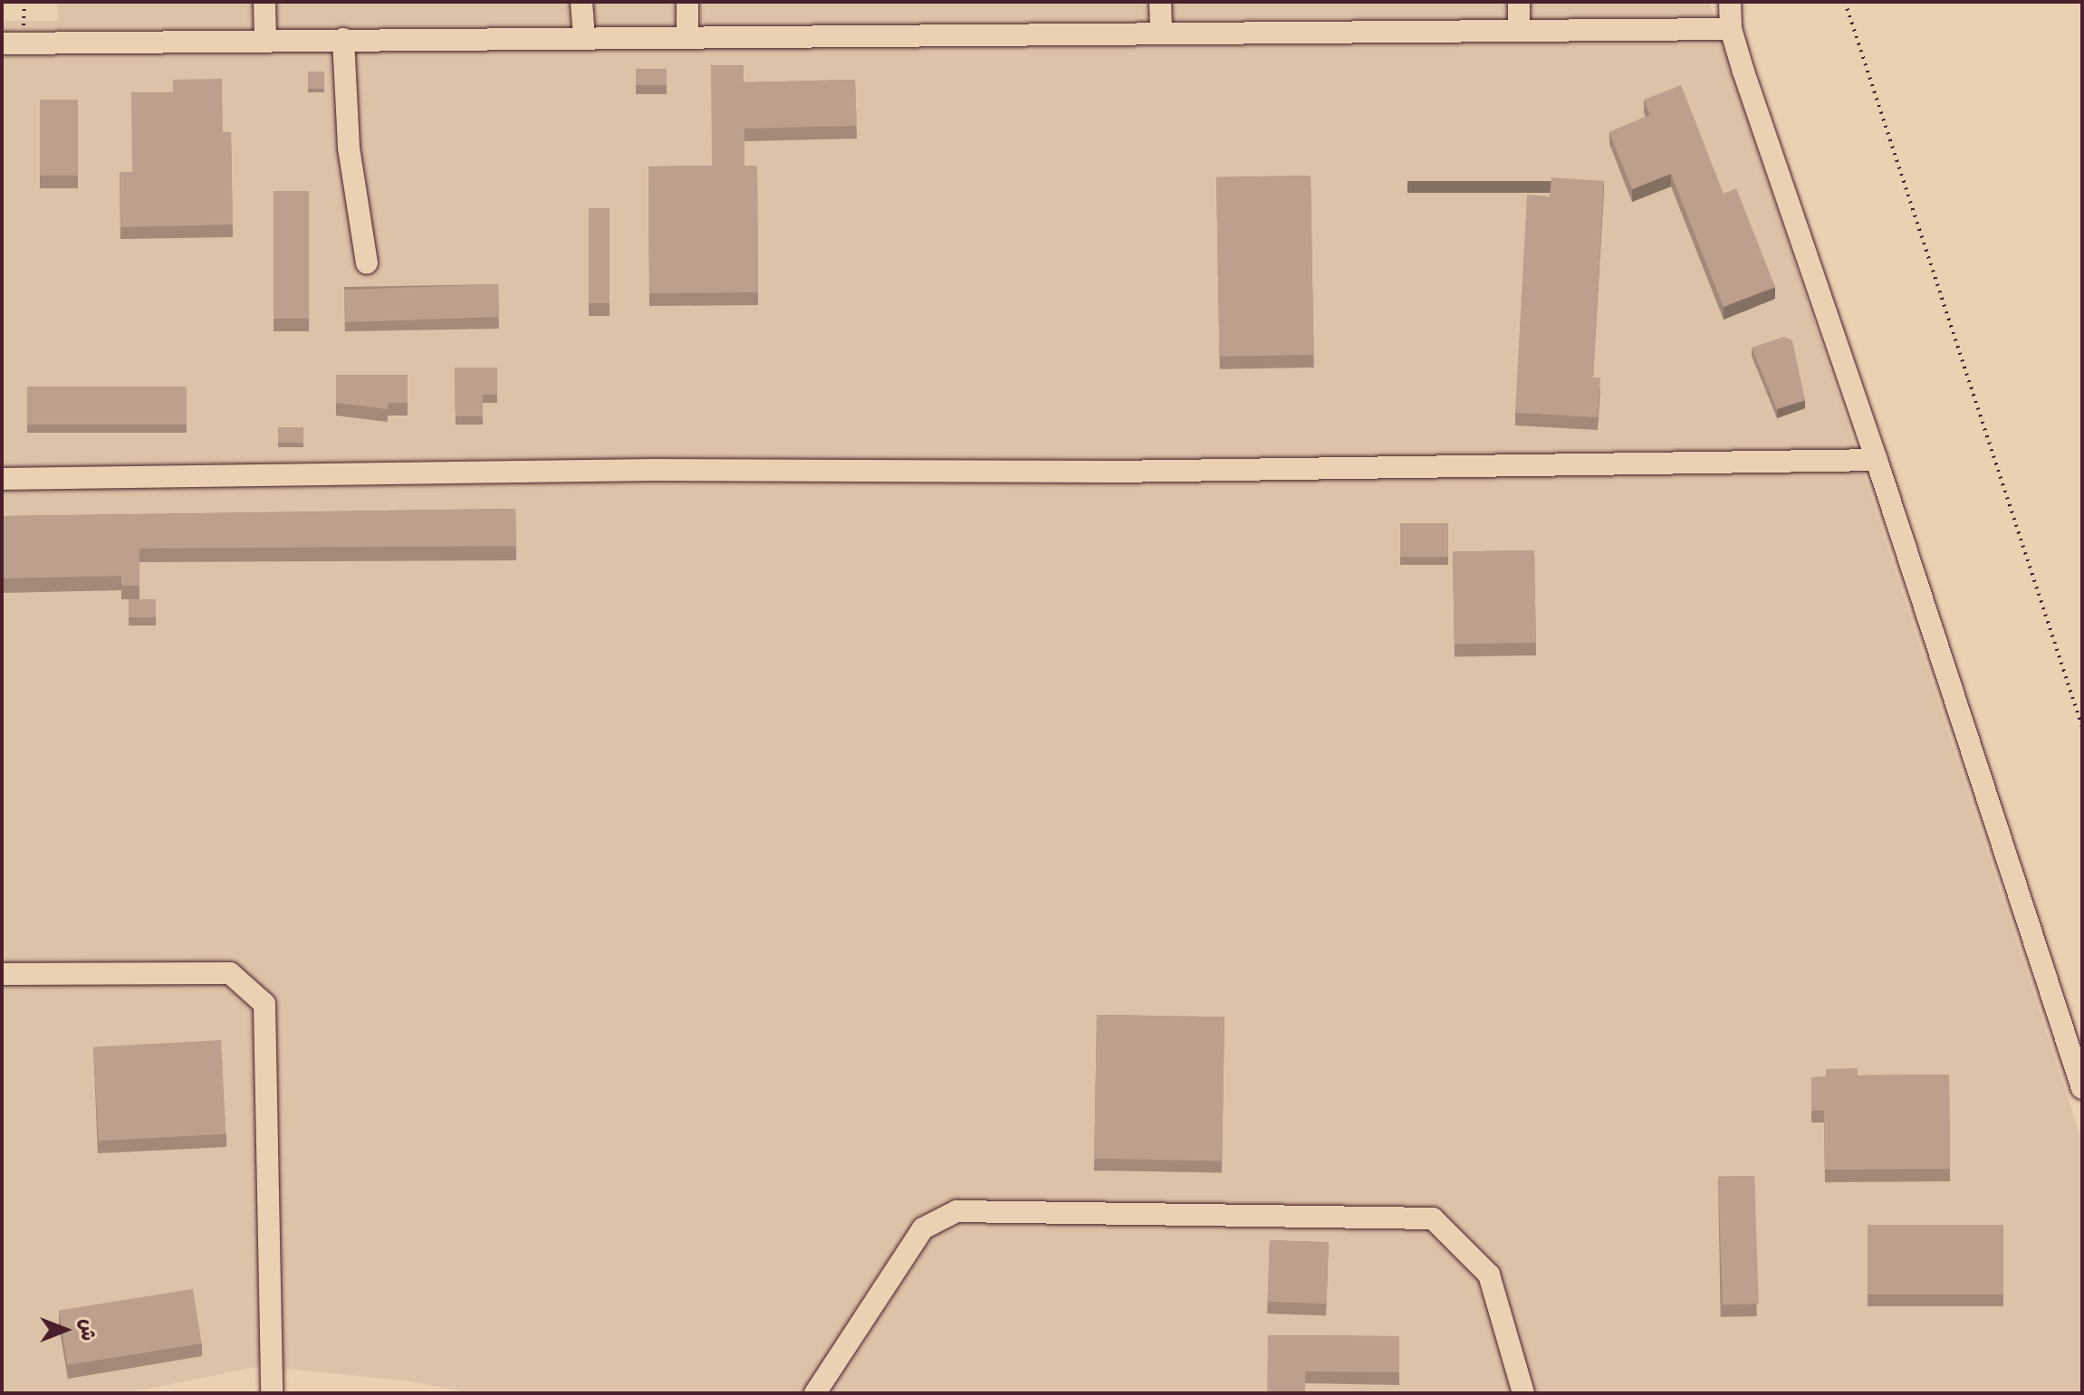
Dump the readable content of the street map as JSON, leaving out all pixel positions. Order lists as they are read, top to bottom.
{
  "north": "right"
}
